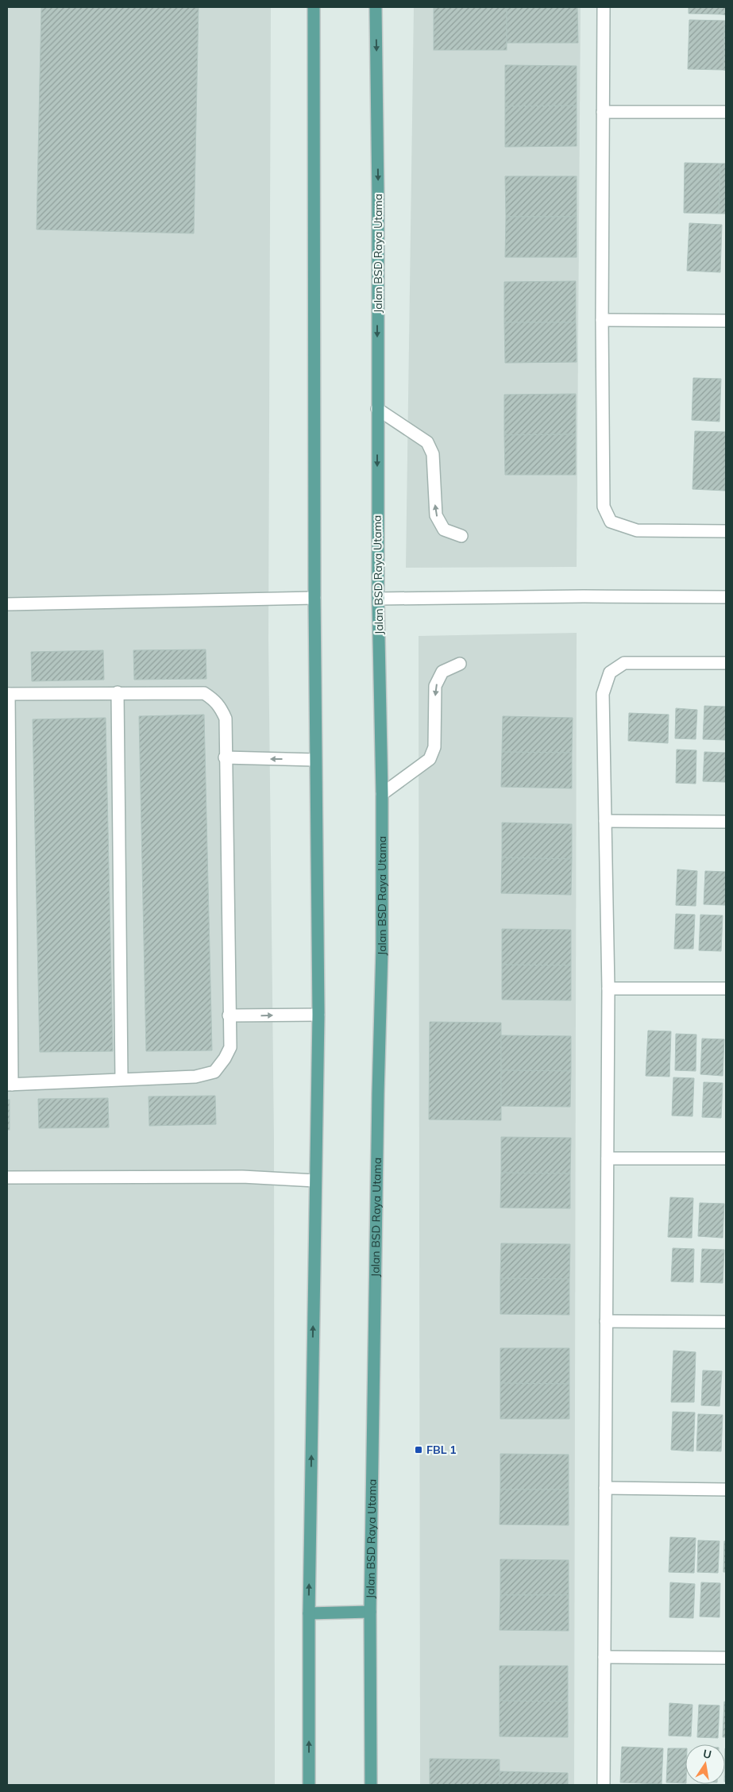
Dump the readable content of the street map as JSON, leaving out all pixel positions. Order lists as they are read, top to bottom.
{
  "streets": {
    "main road": ["Jalan BSD Raya Utama"]
  },
  "places": {
    "transit": ["FBL 1"]
  },
  "north": "top"
}
